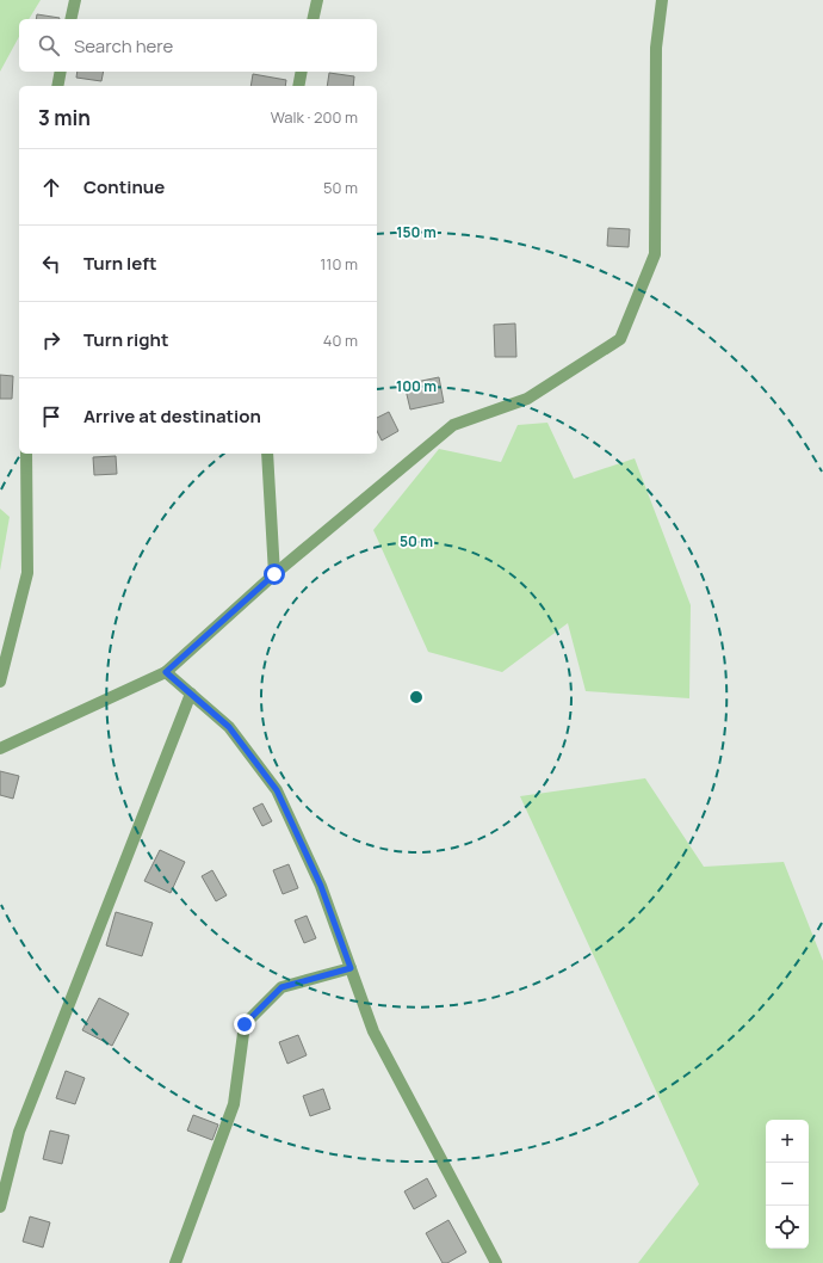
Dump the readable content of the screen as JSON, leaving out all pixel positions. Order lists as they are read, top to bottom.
{
  "page": {
    "search": "Search here",
    "heading": ["3 min", "Walk · 200 m"],
    "list": [
      ["Continue", "50 m"],
      ["Turn left", "110 m"],
      ["Turn right", "40 m"],
      "Arrive at destination"
    ],
    "map_buttons": ["+", "−"]
  },
  "rings": ["150 m", "100 m", "50 m"]
}
